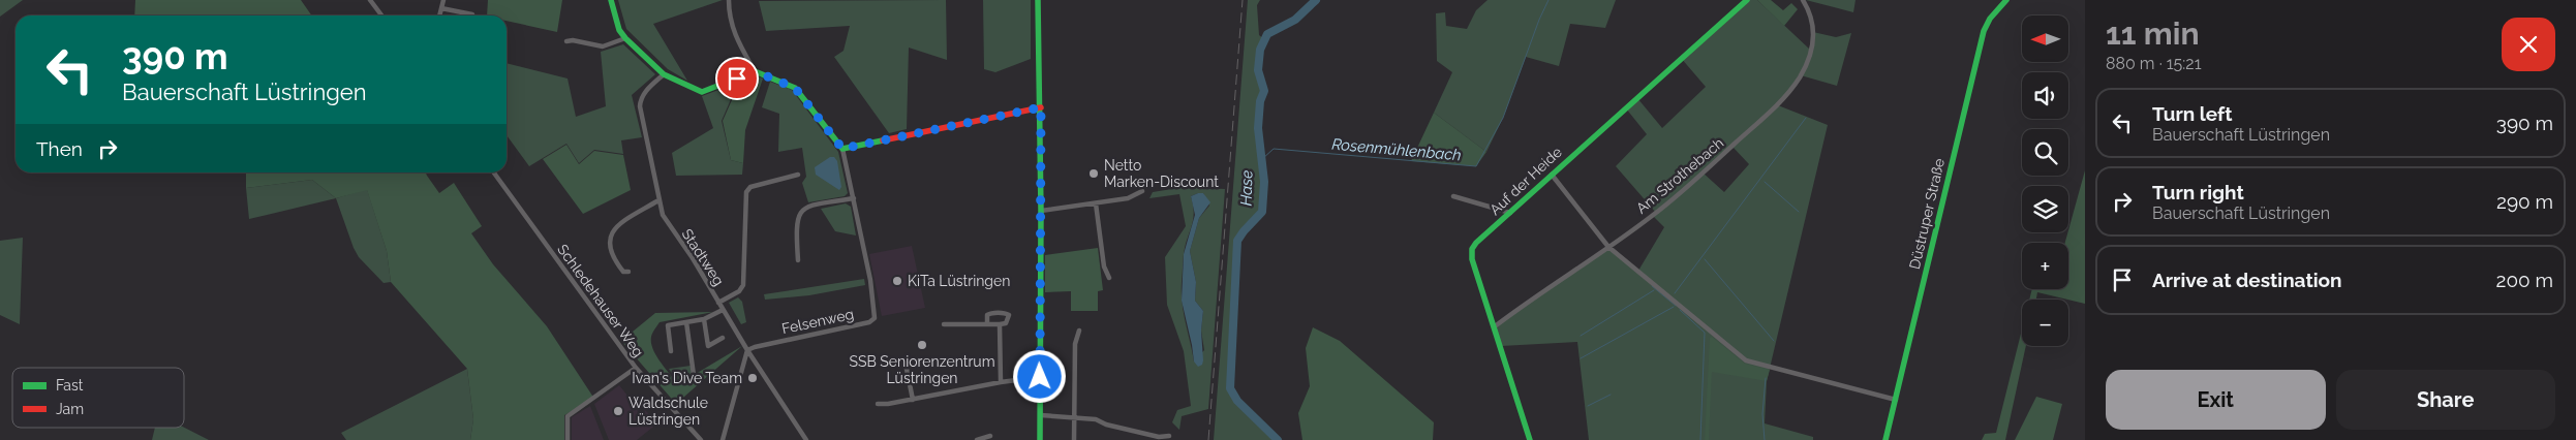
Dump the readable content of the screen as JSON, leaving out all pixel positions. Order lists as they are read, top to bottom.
{
  "streets": {
    "street": [
      "Am Strothebach",
      "Auf der Heide",
      "Düstruper Straße",
      "Stadtweg",
      "Schledehauser Weg",
      "Felsenweg"
    ]
  },
  "crossings": [
    ["Am Strothebach", "Auf der Heide"],
    ["Stadtweg", "Felsenweg"]
  ],
  "water": ["Rosenmühlenbach", "Hase"],
  "places": [
    "Netto Marken-Discount",
    "KiTa Lüstringen",
    "SSB Seniorenzentrum Lüstringen",
    "Ivan's Dive Team",
    "Waldschule Lüstringen"
  ],
  "legend": ["Fast", "Jam"],
  "north": "left",
  "page": {
    "heading": ["11 min", "880 m · 15:21"],
    "map_buttons": ["+", "−"],
    "turn": ["390 m", "Bauerschaft Lüstringen"],
    "list": [
      {
        "name": "Turn left",
        "note": "Bauerschaft Lüstringen",
        "value": "390 m"
      },
      {
        "name": "Turn right",
        "note": "Bauerschaft Lüstringen",
        "value": "290 m"
      },
      {
        "name": "Arrive at destination",
        "value": "200 m"
      }
    ],
    "then": "Then",
    "buttons": ["Exit", "Share"]
  }
}
